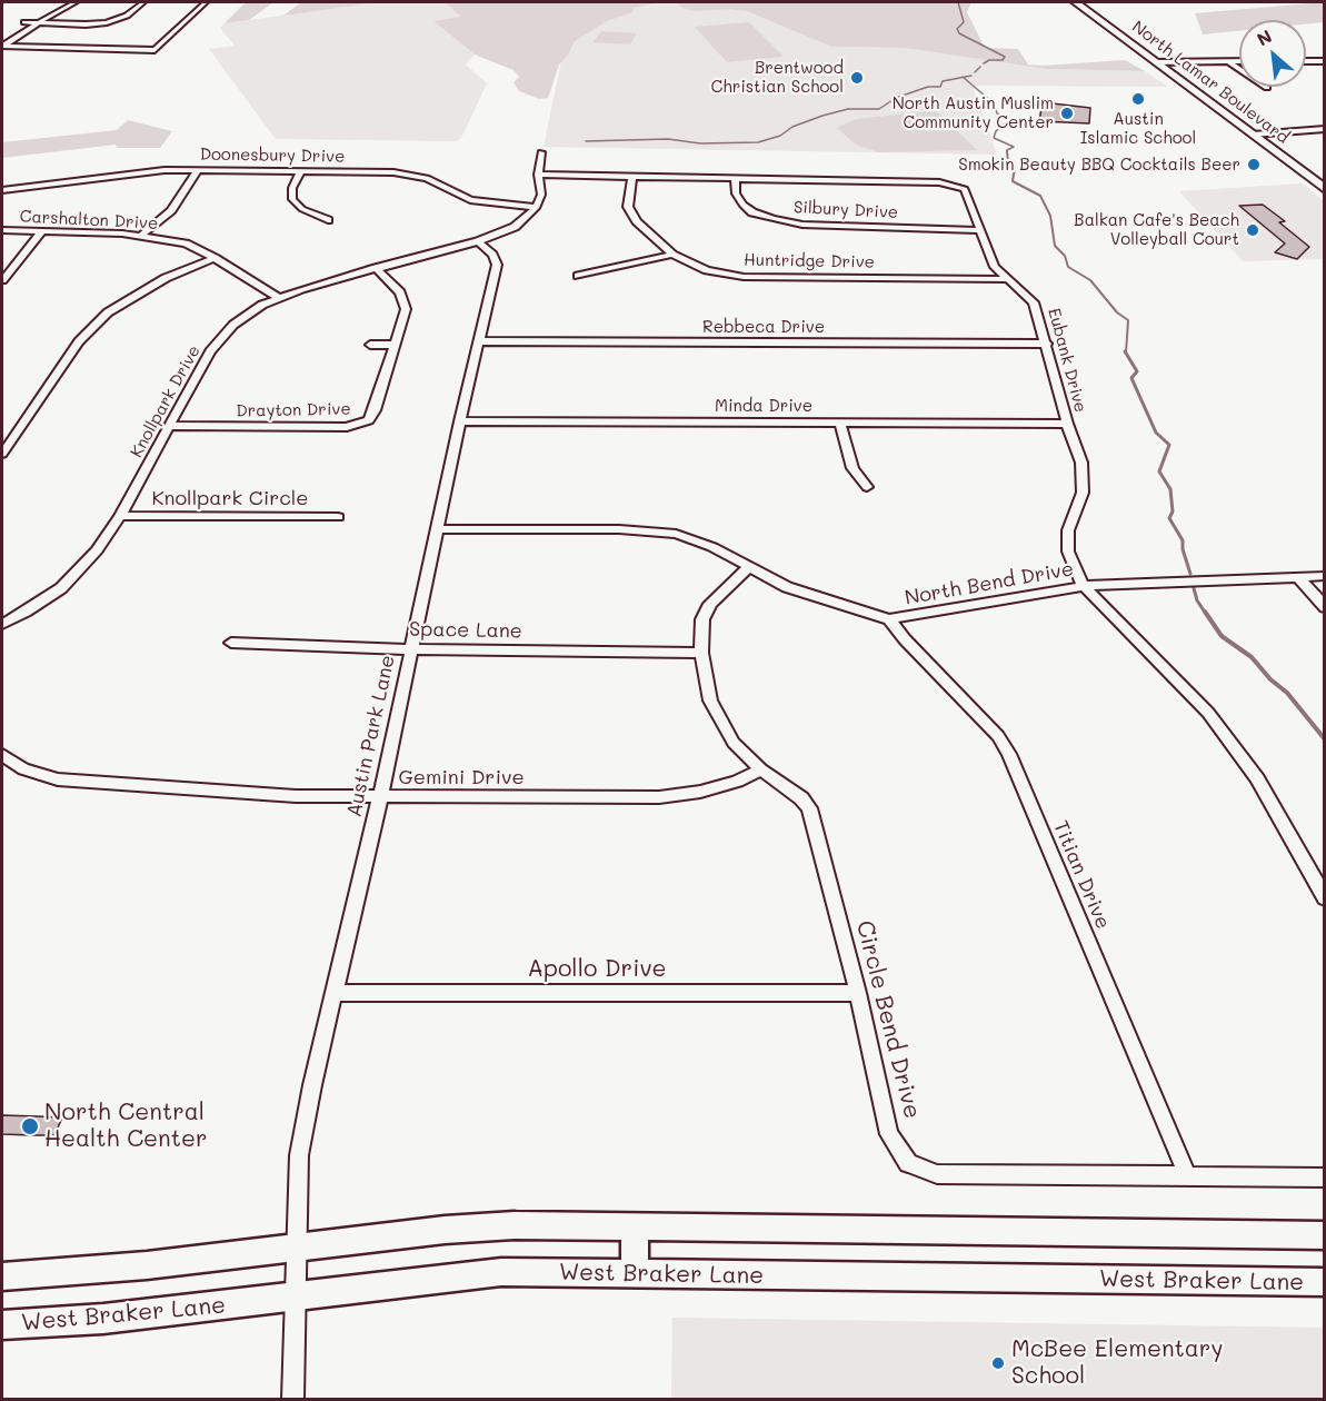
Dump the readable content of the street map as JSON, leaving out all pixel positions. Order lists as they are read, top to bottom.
{
  "streets": {
    "main road": ["North Lamar Boulevard", "West Braker Lane"],
    "street": [
      "Doonesbury Drive",
      "Silbury Drive",
      "Carshalton Drive",
      "Huntridge Drive",
      "Rebbeca Drive",
      "Eubank Drive",
      "Knollpark Drive",
      "Minda Drive",
      "Drayton Drive",
      "Knollpark Circle",
      "North Bend Drive",
      "Space Lane",
      "Austin Park Lane",
      "Gemini Drive",
      "Titian Drive",
      "Apollo Drive",
      "Circle Bend Drive"
    ]
  },
  "crossings": [
    ["Doonesbury Drive", "Knollpark Drive"],
    ["Silbury Drive", "Eubank Drive"],
    ["Carshalton Drive", "Knollpark Drive"],
    ["Huntridge Drive", "Eubank Drive"],
    ["Rebbeca Drive", "Eubank Drive"],
    ["Rebbeca Drive", "Austin Park Lane"],
    ["Eubank Drive", "Minda Drive"],
    ["Eubank Drive", "North Bend Drive"],
    ["Knollpark Drive", "Drayton Drive"],
    ["Knollpark Drive", "Knollpark Circle"],
    ["Knollpark Drive", "Austin Park Lane"],
    ["Minda Drive", "Austin Park Lane"],
    ["North Bend Drive", "Austin Park Lane"],
    ["North Bend Drive", "Titian Drive"],
    ["North Bend Drive", "Circle Bend Drive"],
    ["Space Lane", "Austin Park Lane"],
    ["Space Lane", "Circle Bend Drive"],
    ["Austin Park Lane", "Gemini Drive"],
    ["Austin Park Lane", "Apollo Drive"],
    ["Austin Park Lane", "West Braker Lane"],
    ["Gemini Drive", "Circle Bend Drive"],
    ["Titian Drive", "Circle Bend Drive"],
    ["Apollo Drive", "Circle Bend Drive"]
  ],
  "places": [
    "Brentwood Christian School",
    "Austin Islamic School",
    "North Austin Muslim Community Center",
    "Smokin Beauty BBQ Cocktails Beer",
    "Balkan Cafe's Beach Volleyball Court",
    "North Central Health Center",
    "McBee Elementary School"
  ],
  "north": "top left"
}
